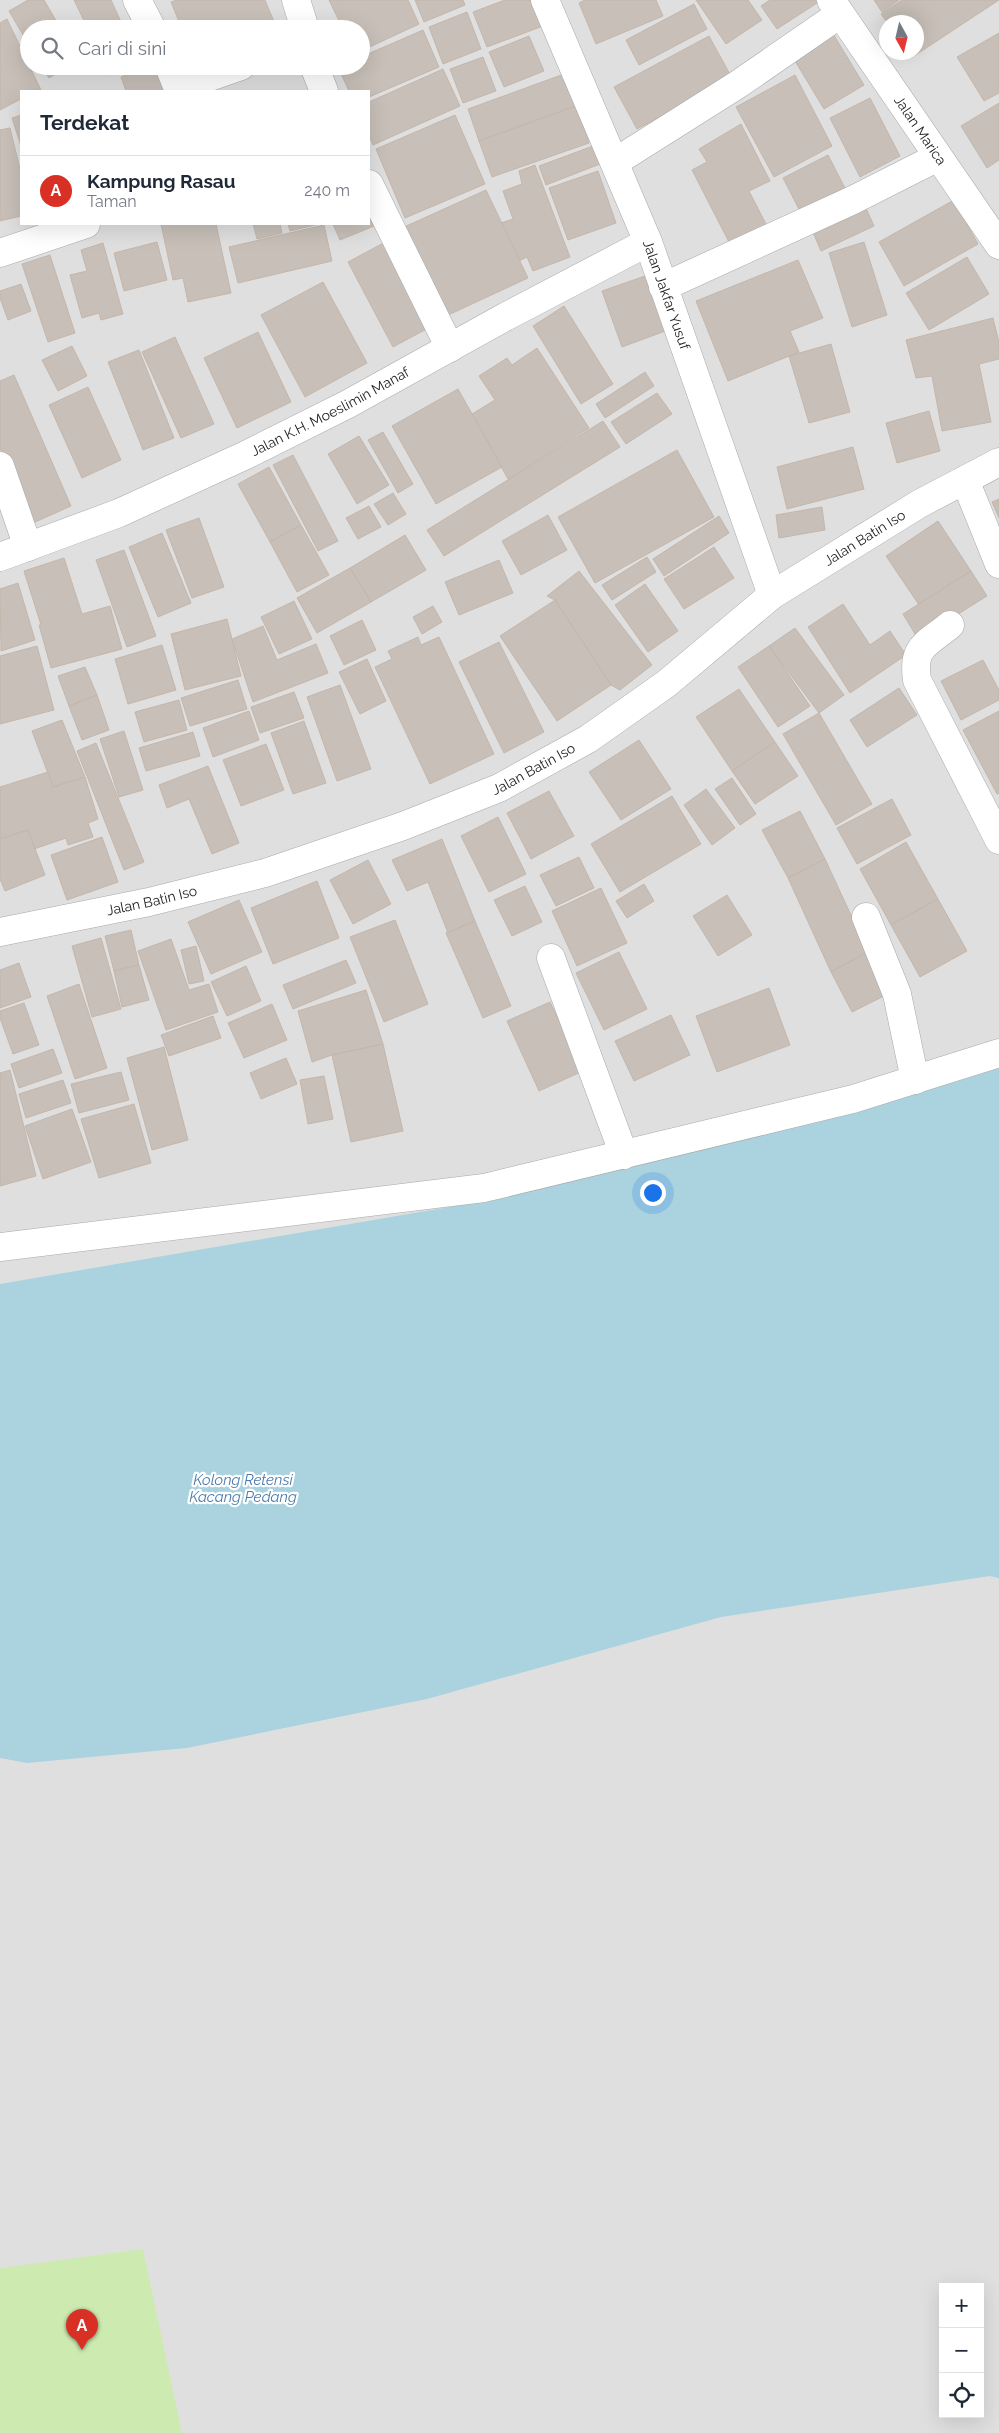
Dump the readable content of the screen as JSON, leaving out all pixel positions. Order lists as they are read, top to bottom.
{
  "streets": {
    "street": [
      "Jalan Marica",
      "Jalan Jakfar Yusuf",
      "Jalan K.H. Moeslimin Manaf",
      "Jalan Batin Iso"
    ]
  },
  "crossings": [
    ["Jalan Jakfar Yusuf", "Jalan K.H. Moeslimin Manaf"],
    ["Jalan Jakfar Yusuf", "Jalan Batin Iso"]
  ],
  "water": ["Kolong Retensi Kacang Pedang"],
  "north": "bottom",
  "page": {
    "search": "Cari di sini",
    "heading": "Terdekat",
    "list": [
      {
        "mark": "A",
        "name": "Kampung Rasau",
        "note": "Taman",
        "value": "240 m"
      }
    ],
    "map_buttons": ["+", "−"],
    "pins": "A"
  }
}
